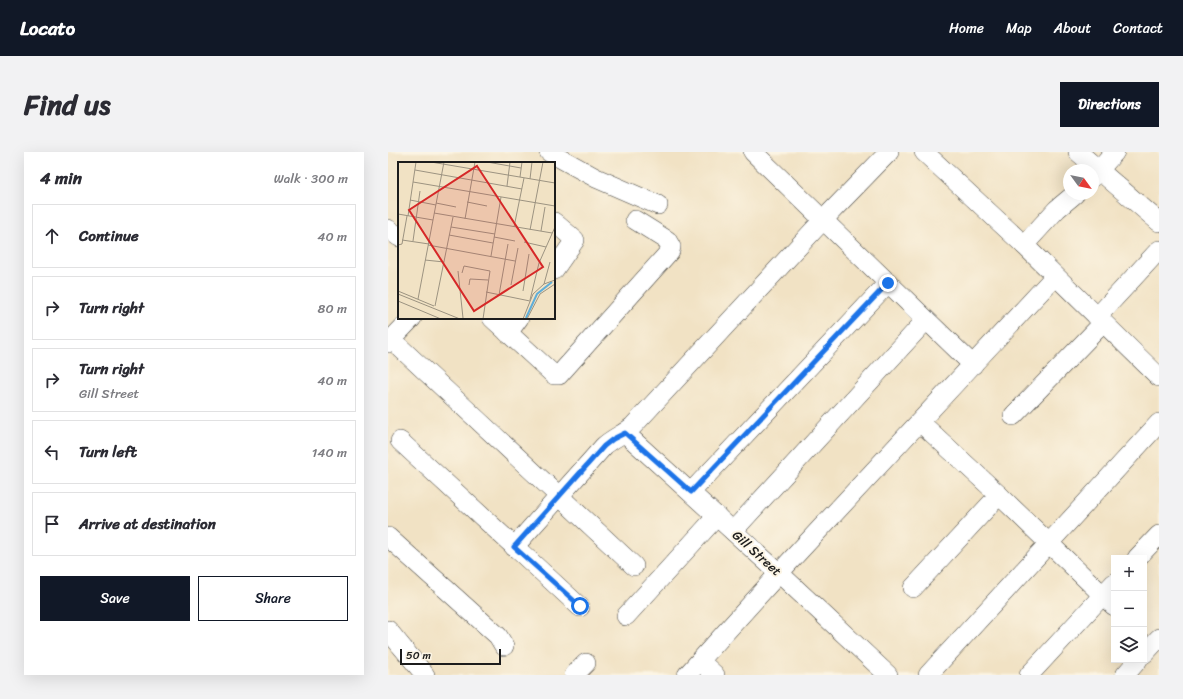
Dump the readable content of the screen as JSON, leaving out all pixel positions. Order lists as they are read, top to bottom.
{
  "streets": {
    "street": ["Gill Street"]
  },
  "scale_bar": "50 m",
  "north": "bottom right",
  "page": {
    "header": "Locato",
    "nav": [
      "Home",
      "Map",
      "About",
      "Contact"
    ],
    "title": "Find us",
    "buttons": [
      "Directions",
      ["Save", "Share"]
    ],
    "heading": ["4 min", "Walk · 300 m"],
    "list": [
      ["Continue", "40 m"],
      ["Turn right", "80 m"],
      ["Turn right", "Gill Street", "40 m"],
      ["Turn left", "140 m"],
      "Arrive at destination"
    ],
    "map_buttons": ["+", "−"],
    "scale": "50 m"
  }
}
